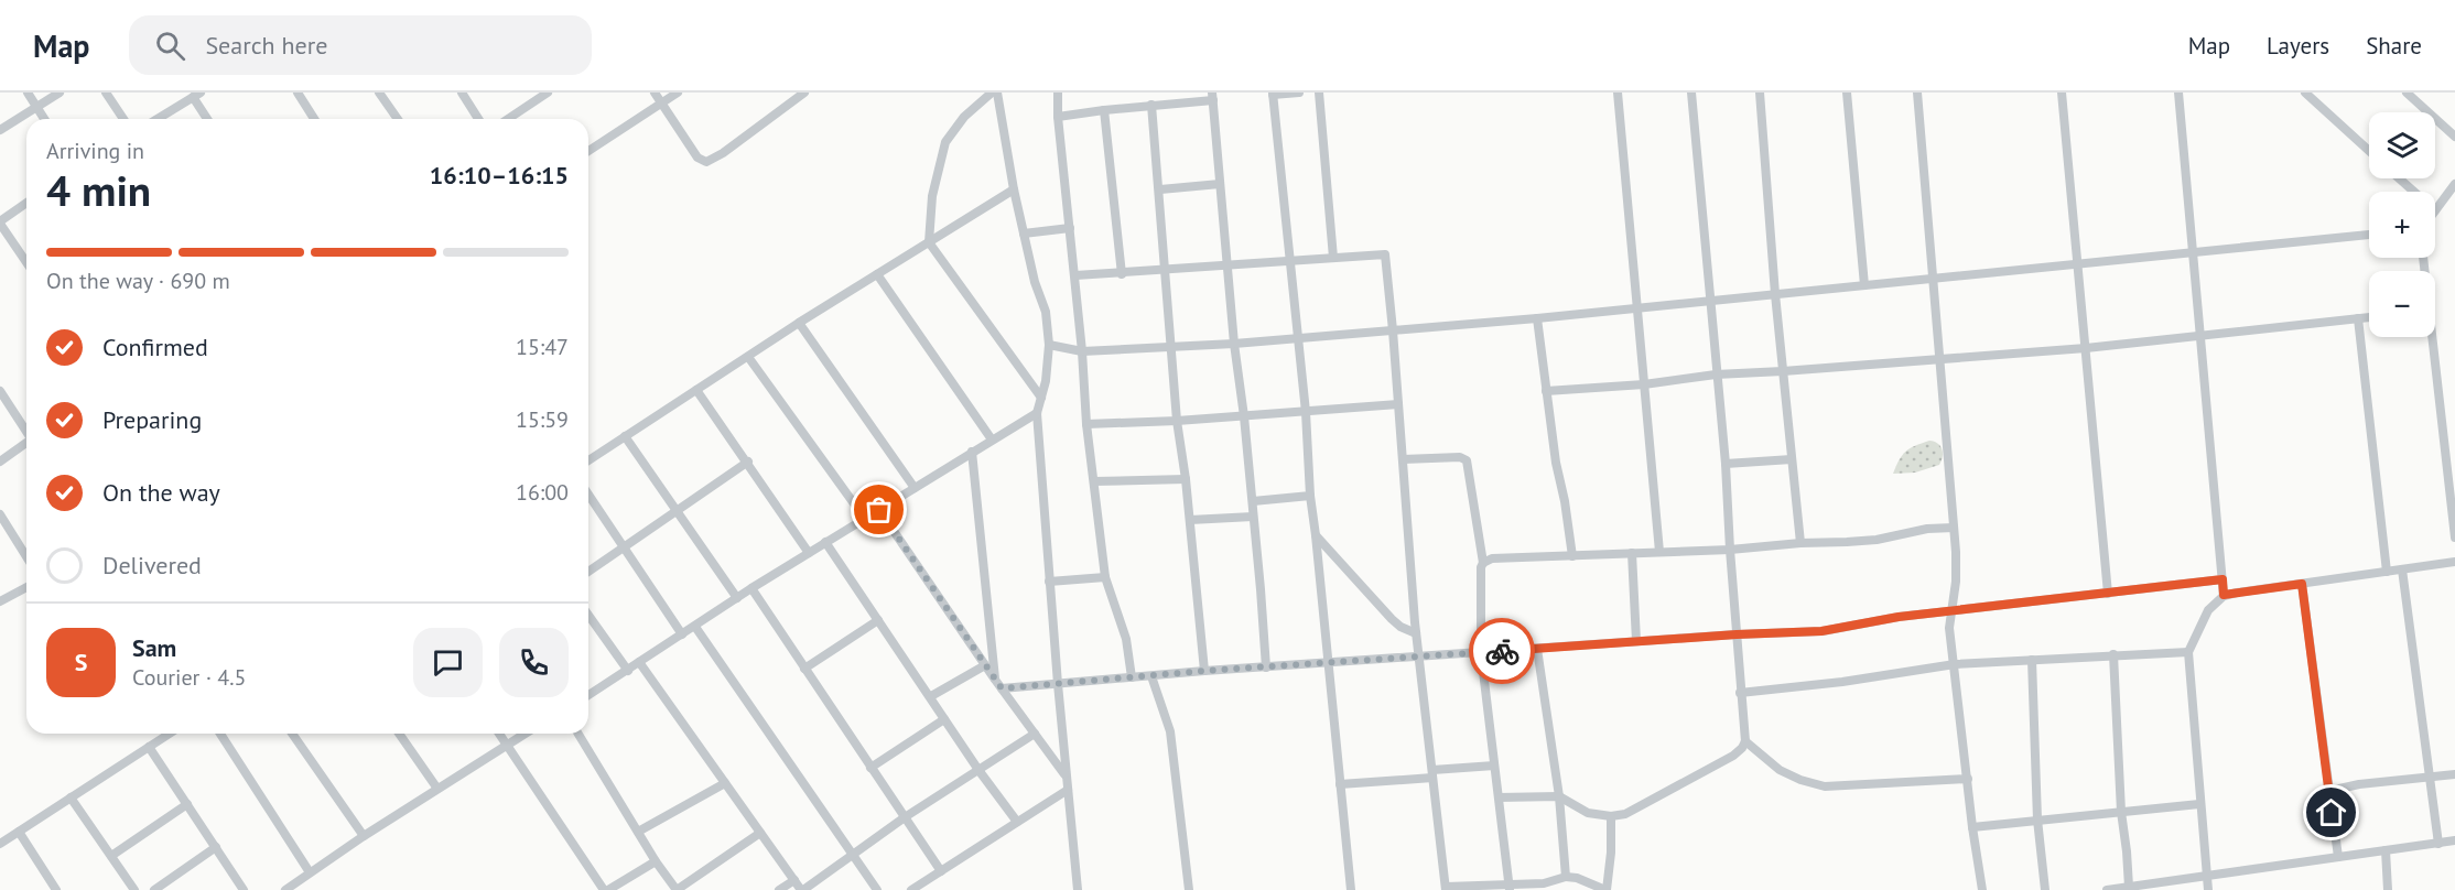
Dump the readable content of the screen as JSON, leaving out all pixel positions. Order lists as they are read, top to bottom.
{
  "page": {
    "header": "Map",
    "search": "Search here",
    "nav": ["Map", "Layers", "Share"],
    "map_buttons": ["+", "−"],
    "heading": ["4 min", "Arriving in", "16:10–16:15"],
    "panel": ["Sam", "Courier · 4.5"],
    "bar": "On the way · 690 m",
    "list": [
      ["Confirmed", "15:47"],
      ["Preparing", "15:59"],
      ["On the way", "16:00"],
      "Delivered"
    ],
    "round": "S"
  }
}
